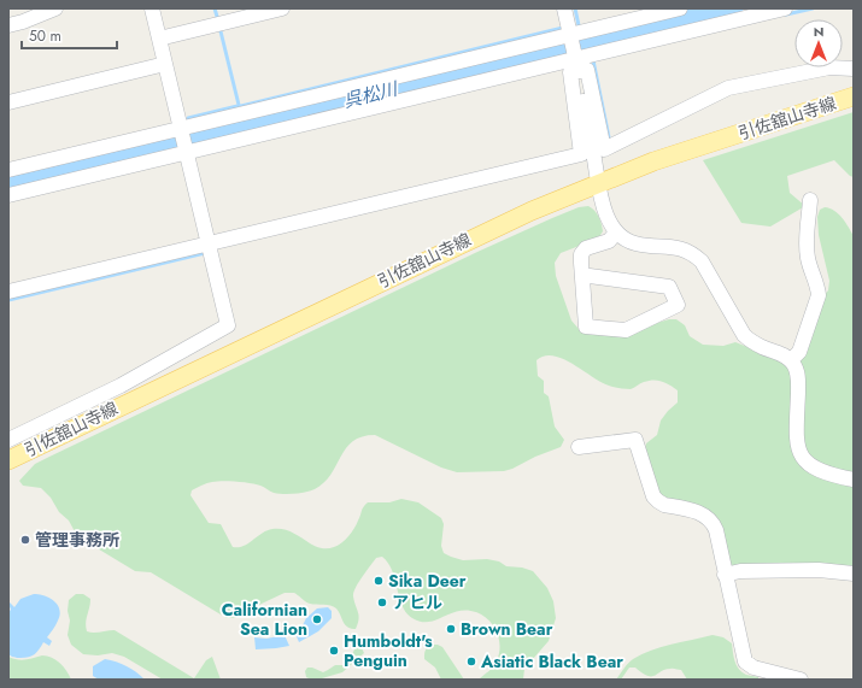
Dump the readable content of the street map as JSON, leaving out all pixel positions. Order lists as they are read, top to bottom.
{
  "streets": {
    "main road": ["引佐舘山寺線"]
  },
  "water": ["呉松川"],
  "places": [
    "管理事務所",
    "Sika Deer",
    "アヒル",
    "Californian Sea Lion",
    "Brown Bear",
    "Humboldt's Penguin",
    "Asiatic Black Bear"
  ],
  "scale_bar": "50 m",
  "north": "top"
}
